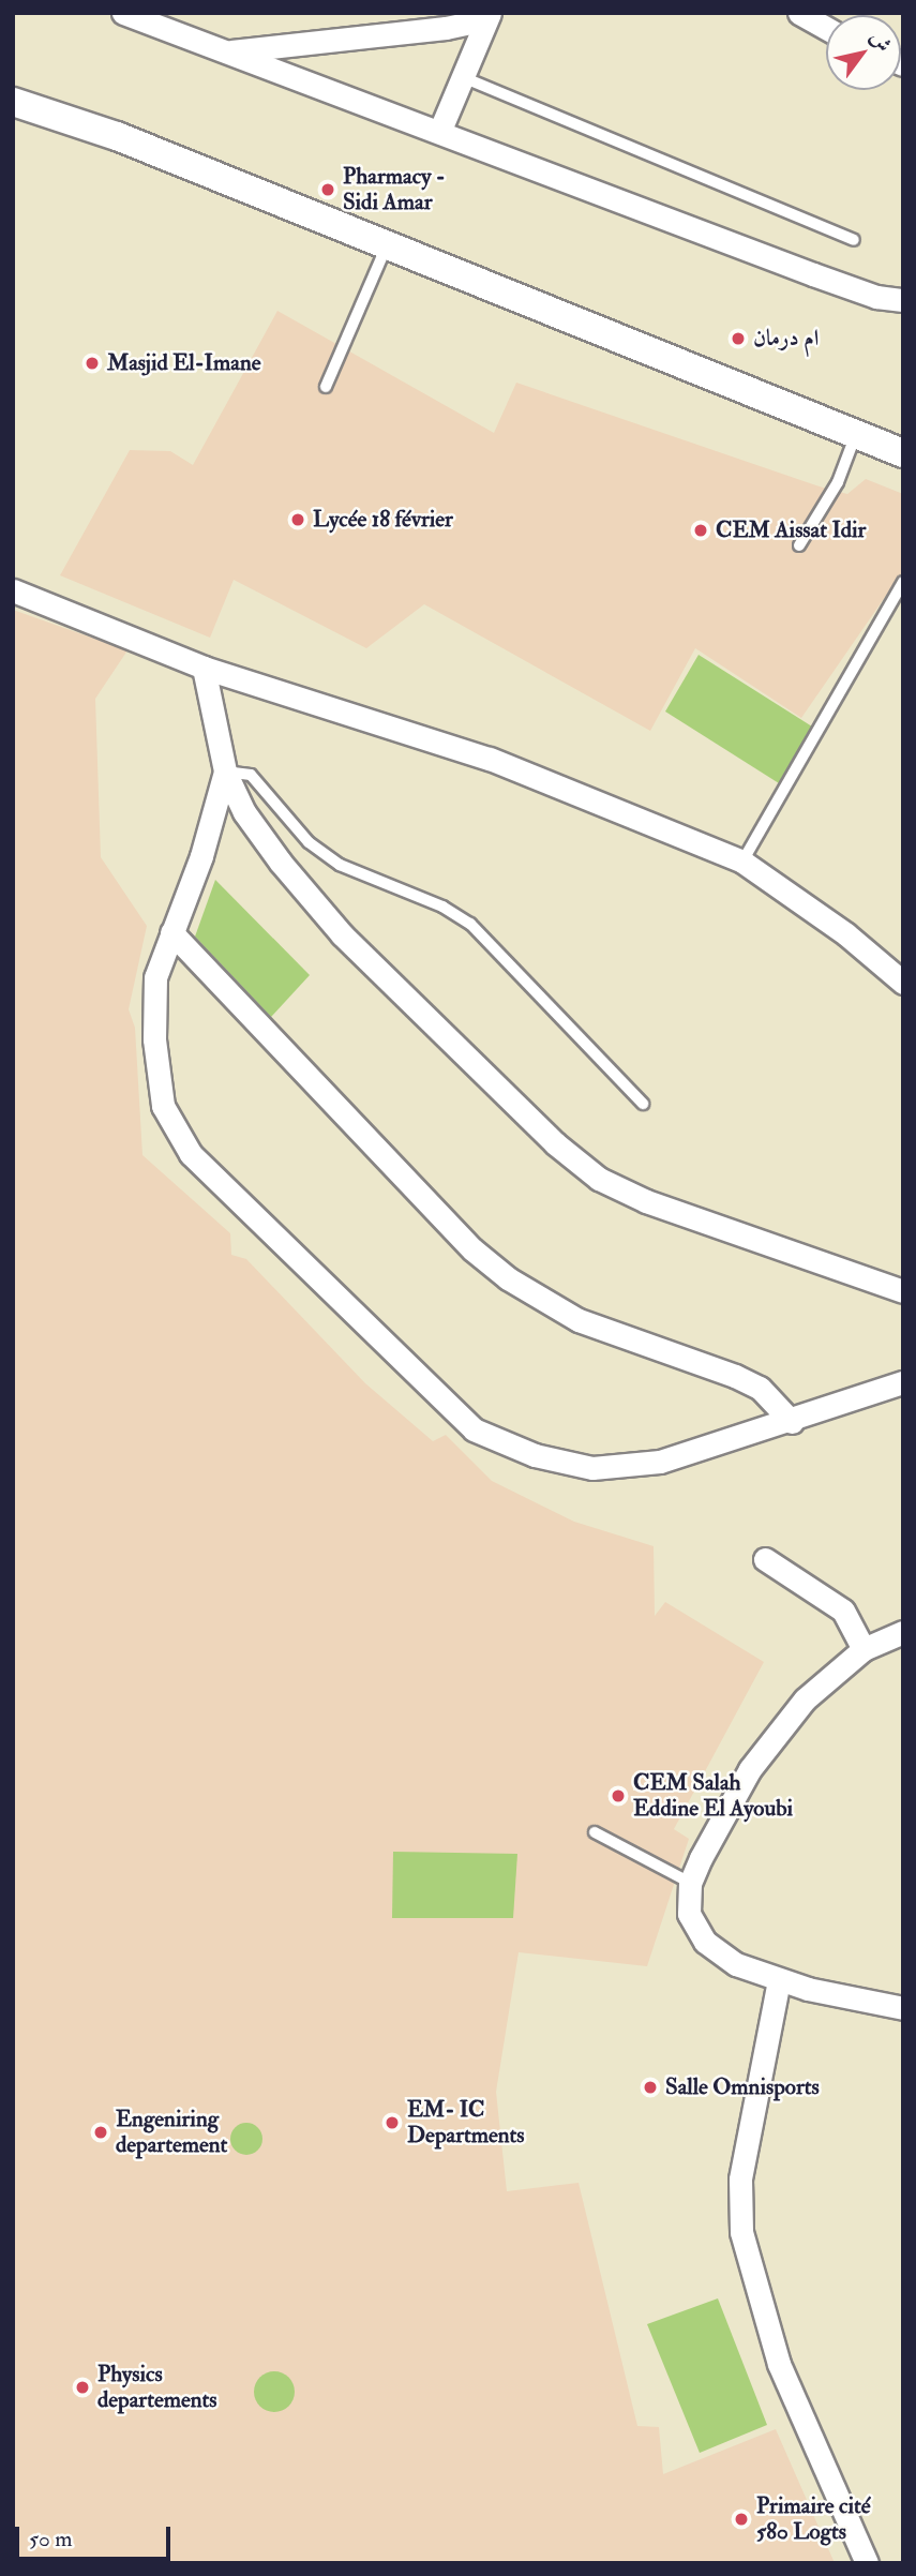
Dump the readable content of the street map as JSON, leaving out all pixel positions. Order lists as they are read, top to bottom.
{
  "places": [
    "Pharmacy - Sidi Amar",
    "ام درمان",
    "Masjid El-Imane",
    "Lycée 18 février",
    "CEM Aissat Idir",
    "CEM Salah Eddine El Ayoubi",
    "Salle Omnisports",
    "EM- IC Departments",
    "Engeniring departement",
    "Physics departements",
    "Primaire cité 580 Logts"
  ],
  "scale_bar": "50 m",
  "north": "top right"
}
